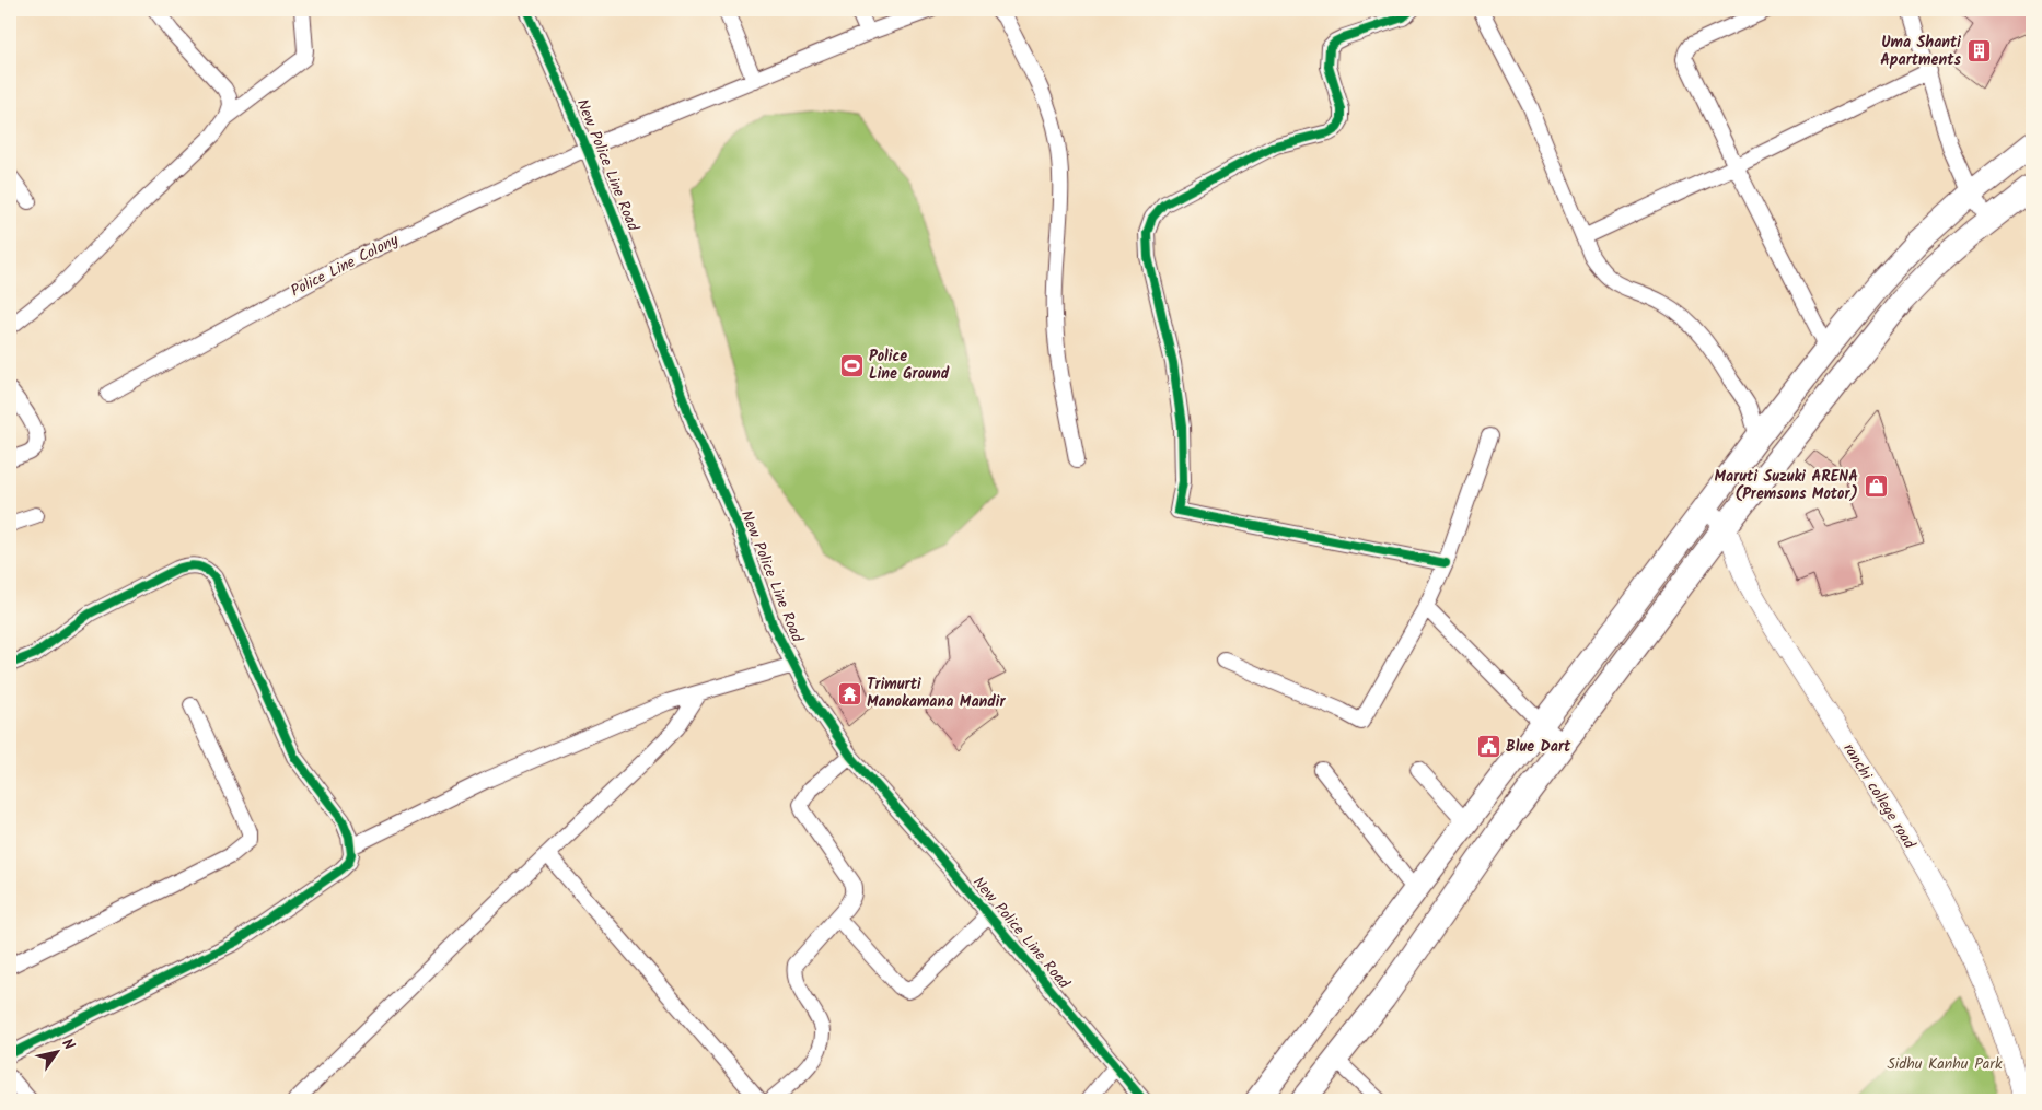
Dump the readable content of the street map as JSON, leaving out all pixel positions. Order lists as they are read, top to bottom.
{
  "streets": {
    "street": ["New Police Line Road", "Police Line Colony", "ranchi college road"]
  },
  "crossings": [
    ["New Police Line Road", "Police Line Colony"]
  ],
  "parks": ["Sidhu Kanhu Park"],
  "places": {
    "building": ["Uma Shanti Apartments"],
    "sports": ["Police Line Ground"],
    "shop": ["Maruti Suzuki ARENA (Premsons Motor)"],
    "temple": ["Trimurti Manokamana Mandir"],
    "public building": ["Blue Dart"]
  },
  "north": "top right"
}
